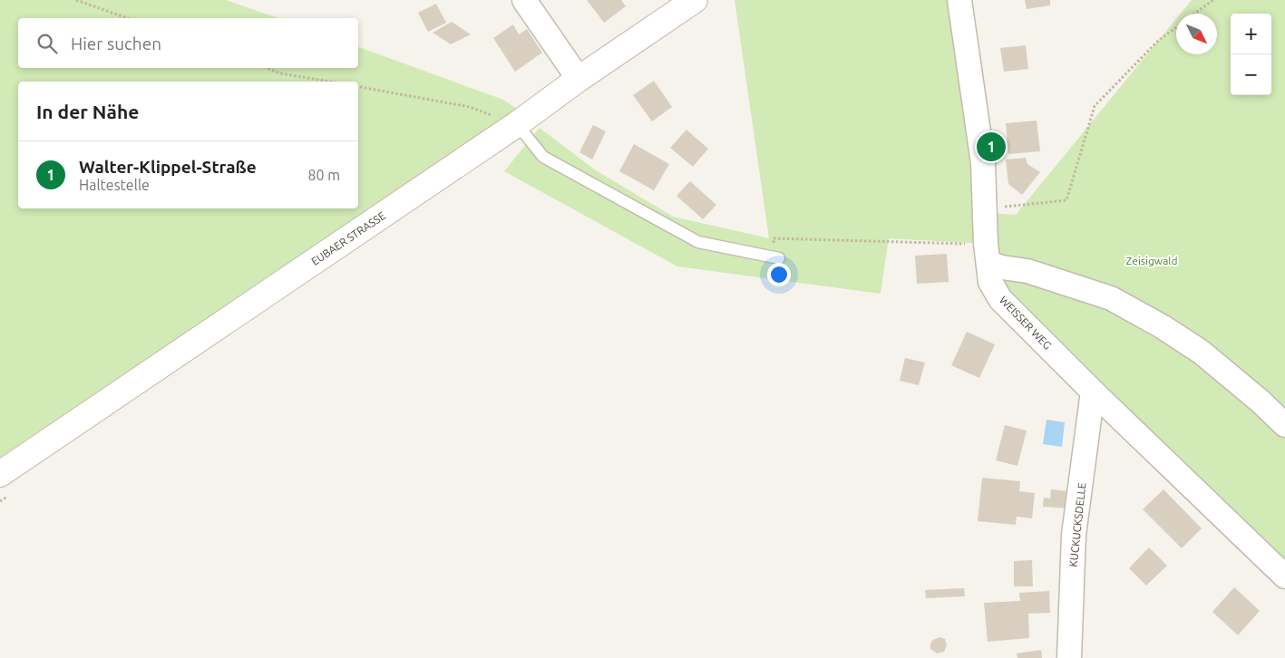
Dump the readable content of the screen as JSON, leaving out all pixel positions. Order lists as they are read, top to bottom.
{
  "streets": {
    "street": ["EUBAER STRASSE", "WEISSER WEG", "KUCKUCKSDELLE"]
  },
  "crossings": [
    ["WEISSER WEG", "KUCKUCKSDELLE"]
  ],
  "parks": ["Zeisigwald"],
  "north": "bottom right",
  "page": {
    "map_buttons": ["+", "−"],
    "search": "Hier suchen",
    "heading": "In der Nähe",
    "pins": "1",
    "list": [
      {
        "mark": "1",
        "name": "Walter-Klippel-Straße",
        "note": "Haltestelle",
        "value": "80 m"
      }
    ]
  }
}
